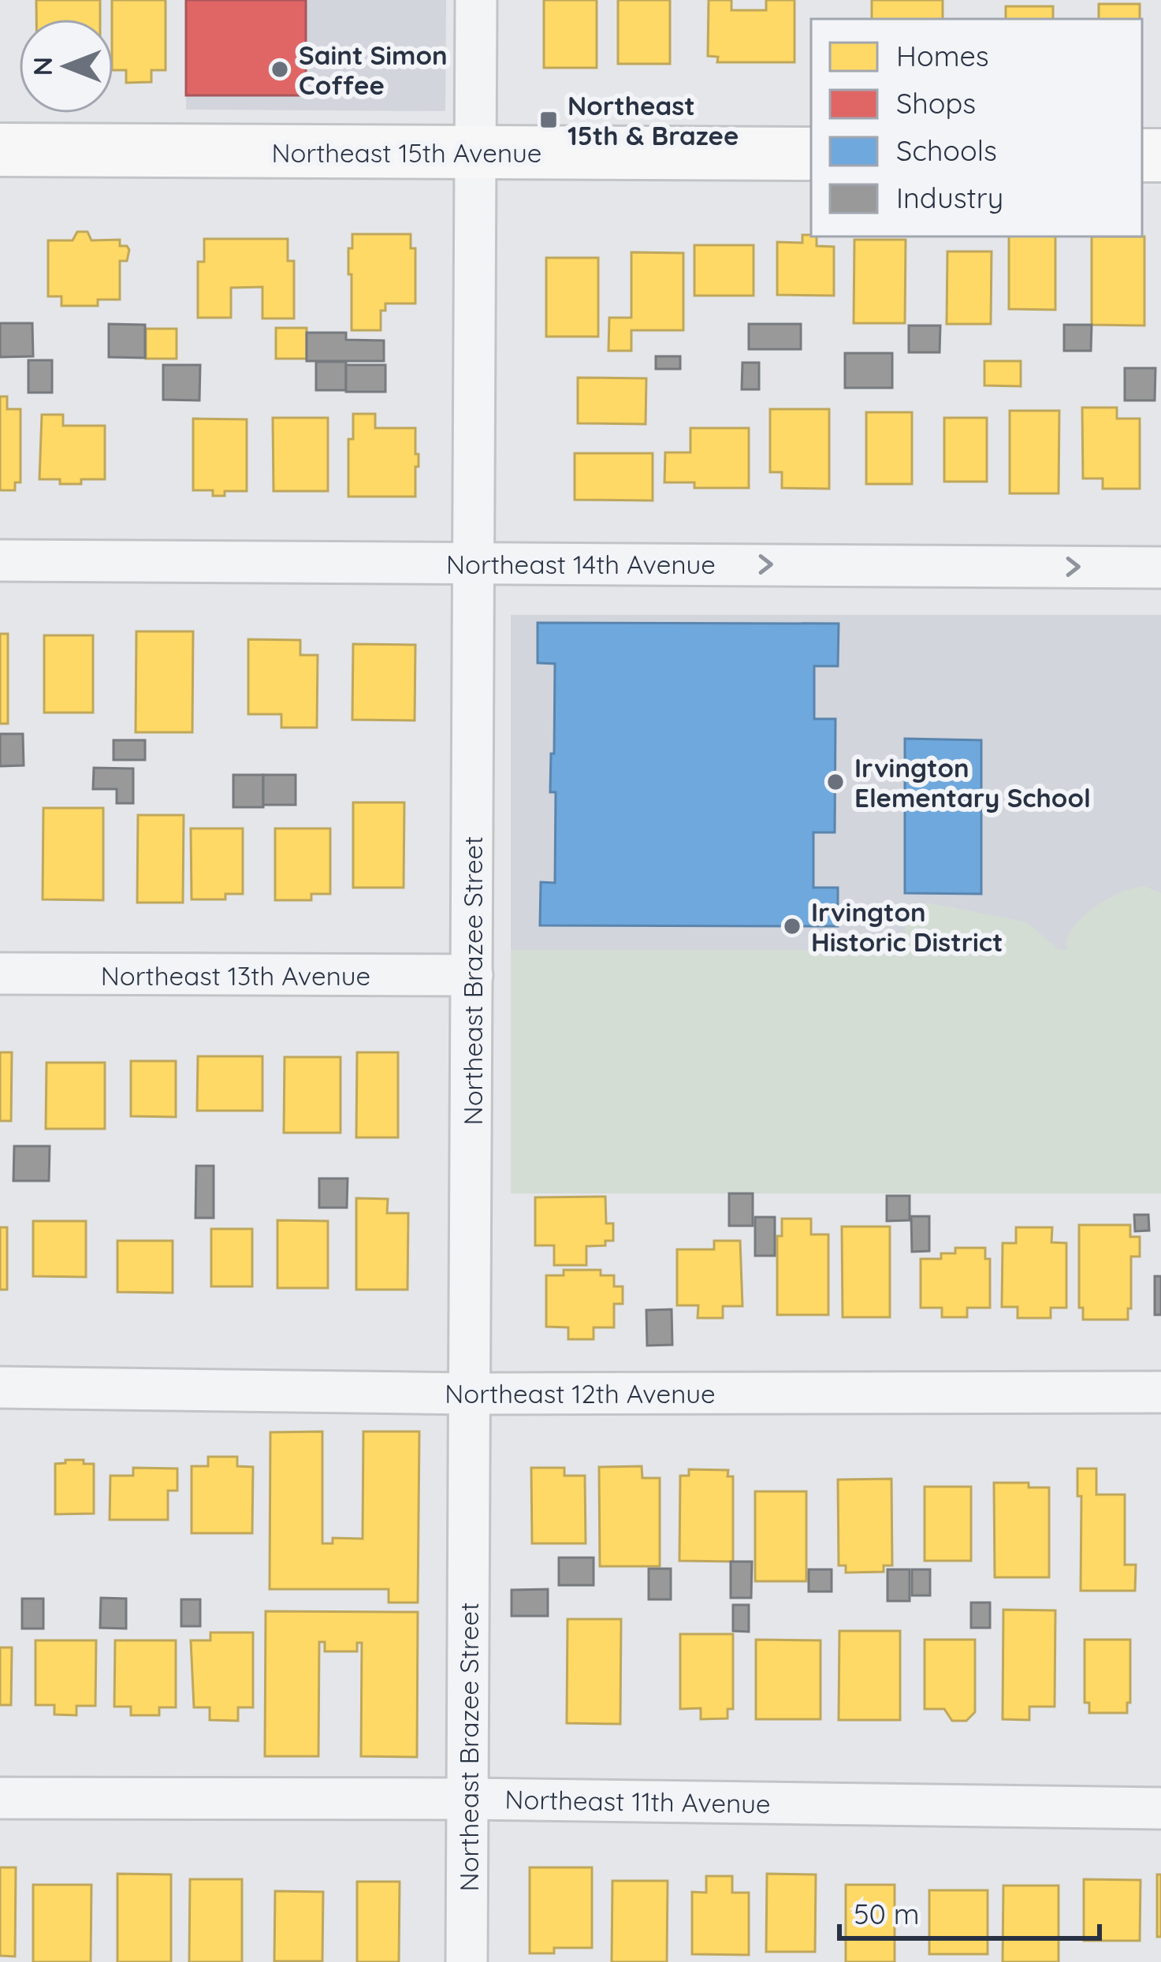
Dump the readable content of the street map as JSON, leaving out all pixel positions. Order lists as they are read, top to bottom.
{
  "streets": {
    "street": [
      "Northeast 15th Avenue",
      "Northeast 14th Avenue",
      "Northeast 13th Avenue",
      "Northeast Brazee Street",
      "Northeast 12th Avenue",
      "Northeast 11th Avenue"
    ]
  },
  "crossings": [
    ["Northeast 15th Avenue", "Northeast Brazee Street"],
    ["Northeast 14th Avenue", "Northeast Brazee Street"],
    ["Northeast 13th Avenue", "Northeast Brazee Street"],
    ["Northeast Brazee Street", "Northeast 12th Avenue"],
    ["Northeast Brazee Street", "Northeast 11th Avenue"]
  ],
  "one_way": ["Northeast 14th Avenue"],
  "places": {
    "other": ["Saint Simon Coffee", "Irvington Elementary School", "Irvington Historic District"],
    "transit": ["Northeast 15th & Brazee"]
  },
  "legend": [
    "Homes",
    "Shops",
    "Schools",
    "Industry"
  ],
  "scale_bar": "50 m",
  "north": "left"
}
